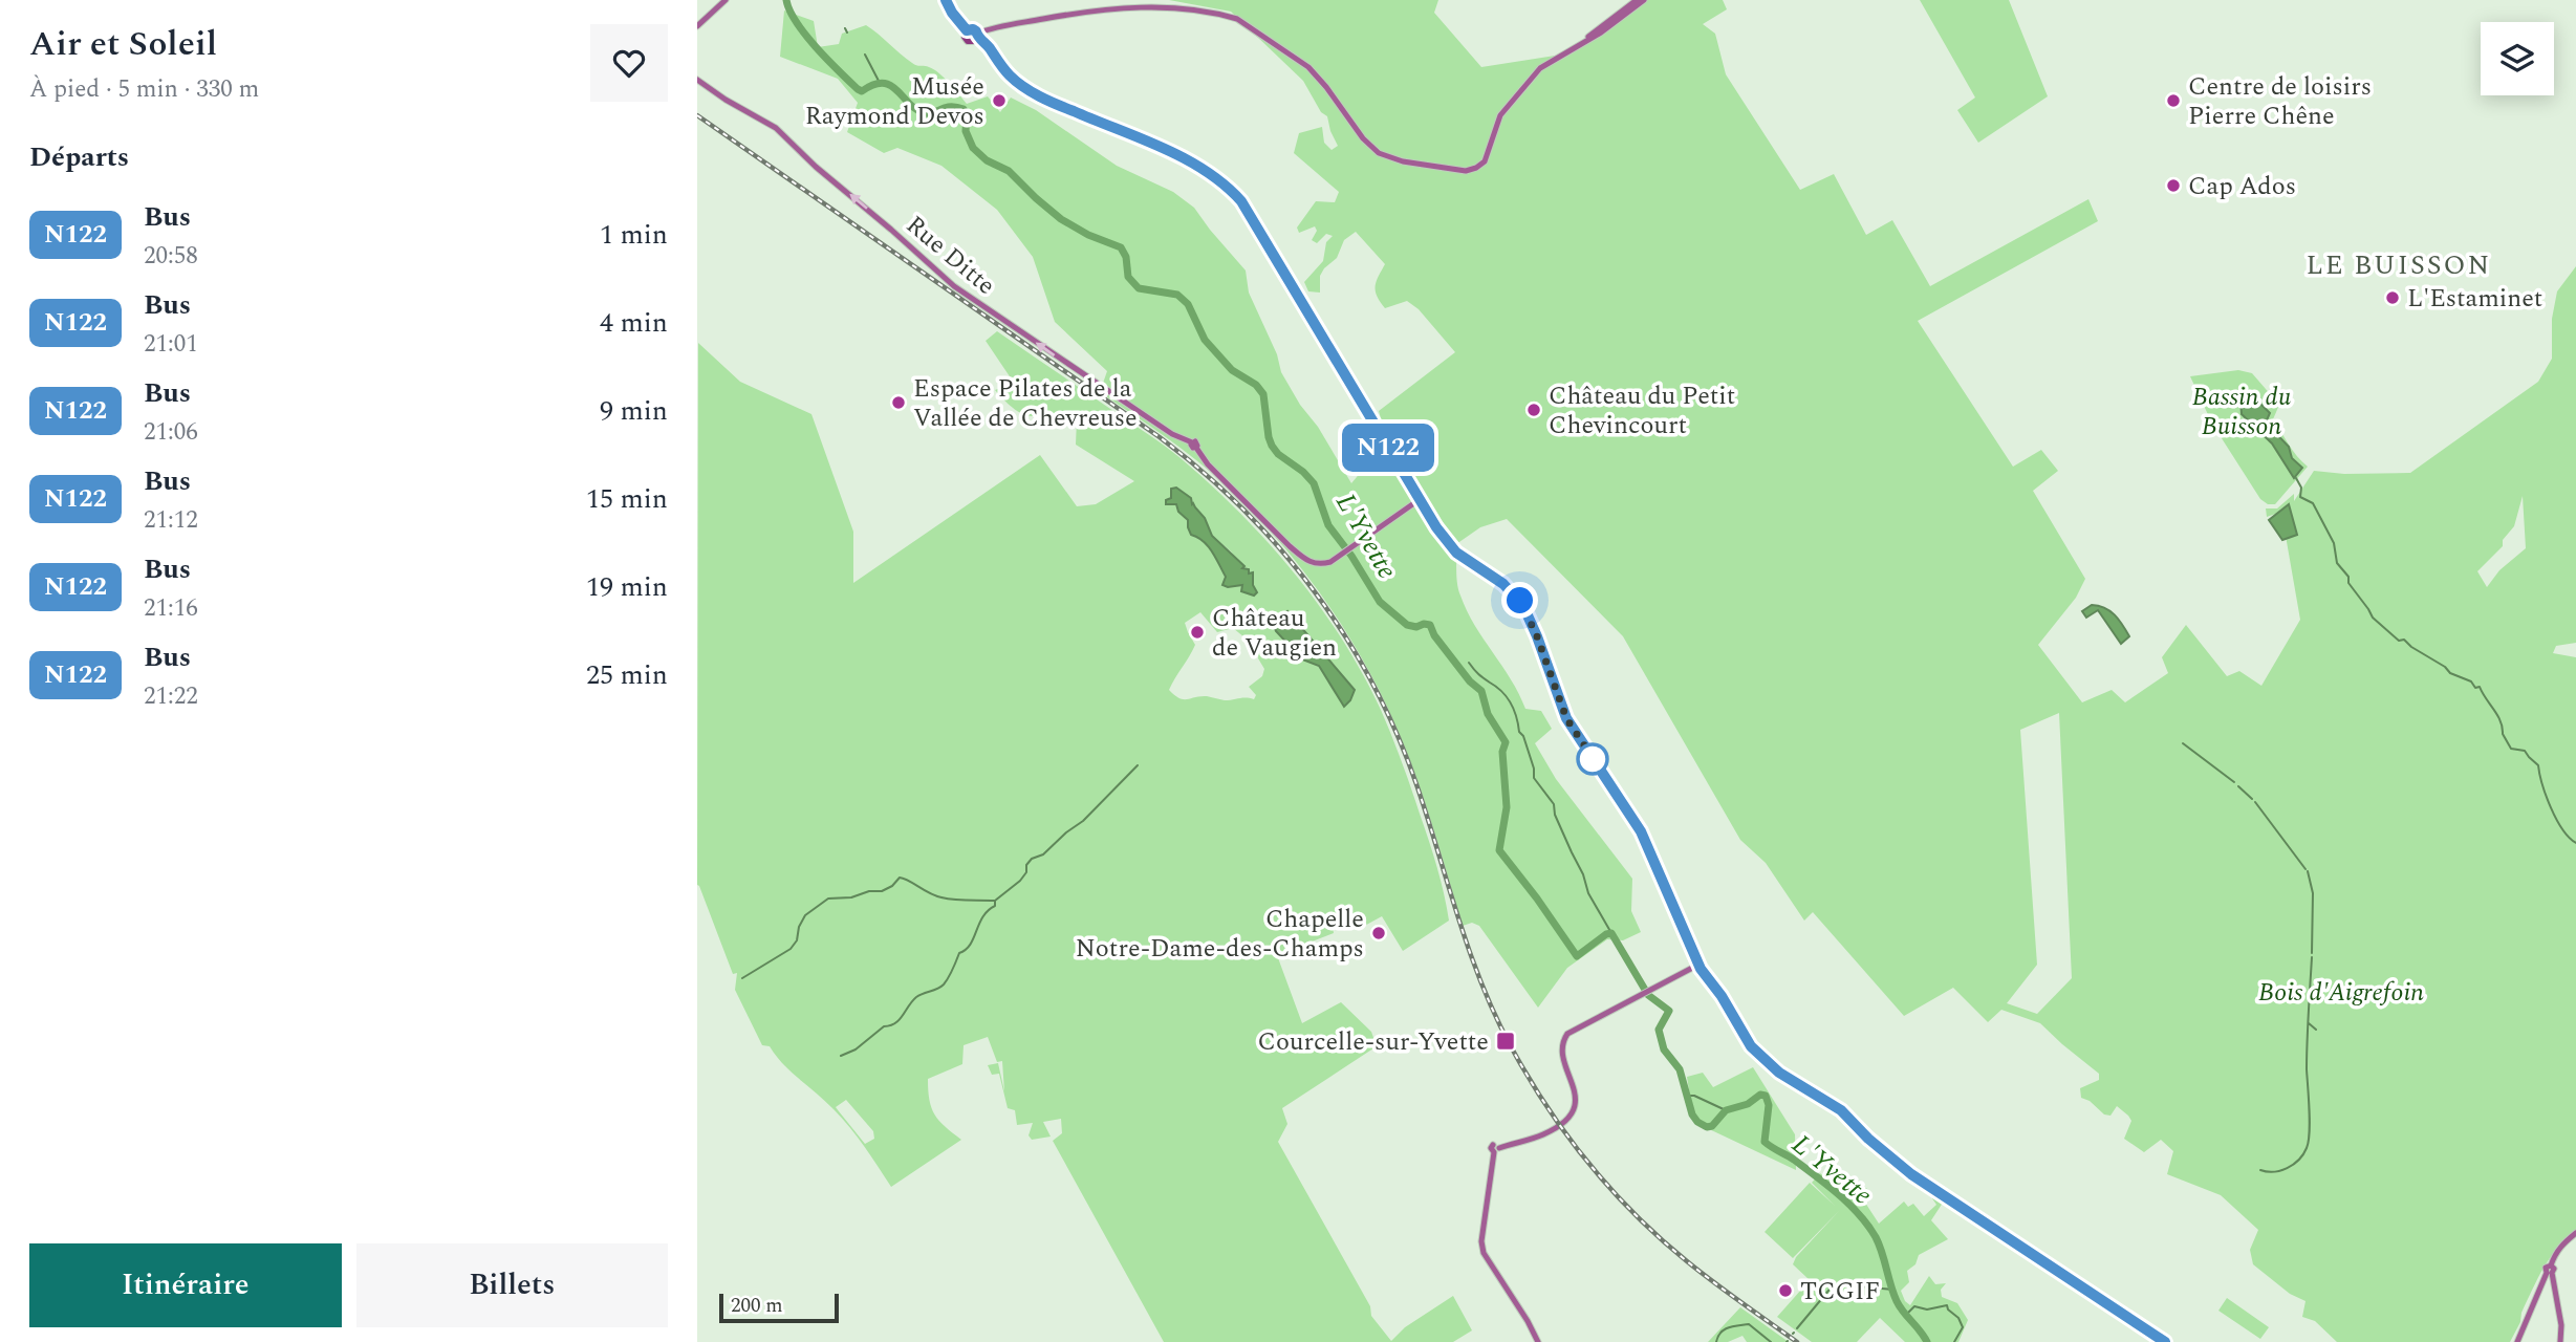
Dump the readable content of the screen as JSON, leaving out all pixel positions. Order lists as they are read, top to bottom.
{
  "streets": {
    "street": ["Rue Ditte"]
  },
  "one_way": ["Rue Ditte"],
  "districts": ["LE BUISSON"],
  "water": ["L'Yvette"],
  "parks": ["Bassin du Buisson", "Bois d'Aigrefoin"],
  "places": {
    "other": [
      "Musée Raymond Devos",
      "Centre de loisirs Pierre Chêne",
      "Cap Ados",
      "L'Estaminet",
      "Espace Pilates de la Vallée de Chevreuse",
      "Château du Petit Chevincourt",
      "Château de Vaugien",
      "Chapelle Notre-Dame-des-Champs",
      "TCGIF"
    ],
    "transit": ["Courcelle-sur-Yvette"]
  },
  "lines": ["bus line N122"],
  "scale_bar": "200 m",
  "page": {
    "heading": [
      ["Air et Soleil", "À pied · 5 min · 330 m"],
      "Départs"
    ],
    "on_map": "N122",
    "list": [
      {
        "mark": "N122",
        "name": "Bus",
        "note": "20:58",
        "value": "1 min"
      },
      {
        "mark": "N122",
        "name": "Bus",
        "note": "21:01",
        "value": "4 min"
      },
      {
        "mark": "N122",
        "name": "Bus",
        "note": "21:06",
        "value": "9 min"
      },
      {
        "mark": "N122",
        "name": "Bus",
        "note": "21:12",
        "value": "15 min"
      },
      {
        "mark": "N122",
        "name": "Bus",
        "note": "21:16",
        "value": "19 min"
      },
      {
        "mark": "N122",
        "name": "Bus",
        "note": "21:22",
        "value": "25 min"
      }
    ],
    "buttons": ["Itinéraire", "Billets"],
    "scale": "200 m"
  }
}
